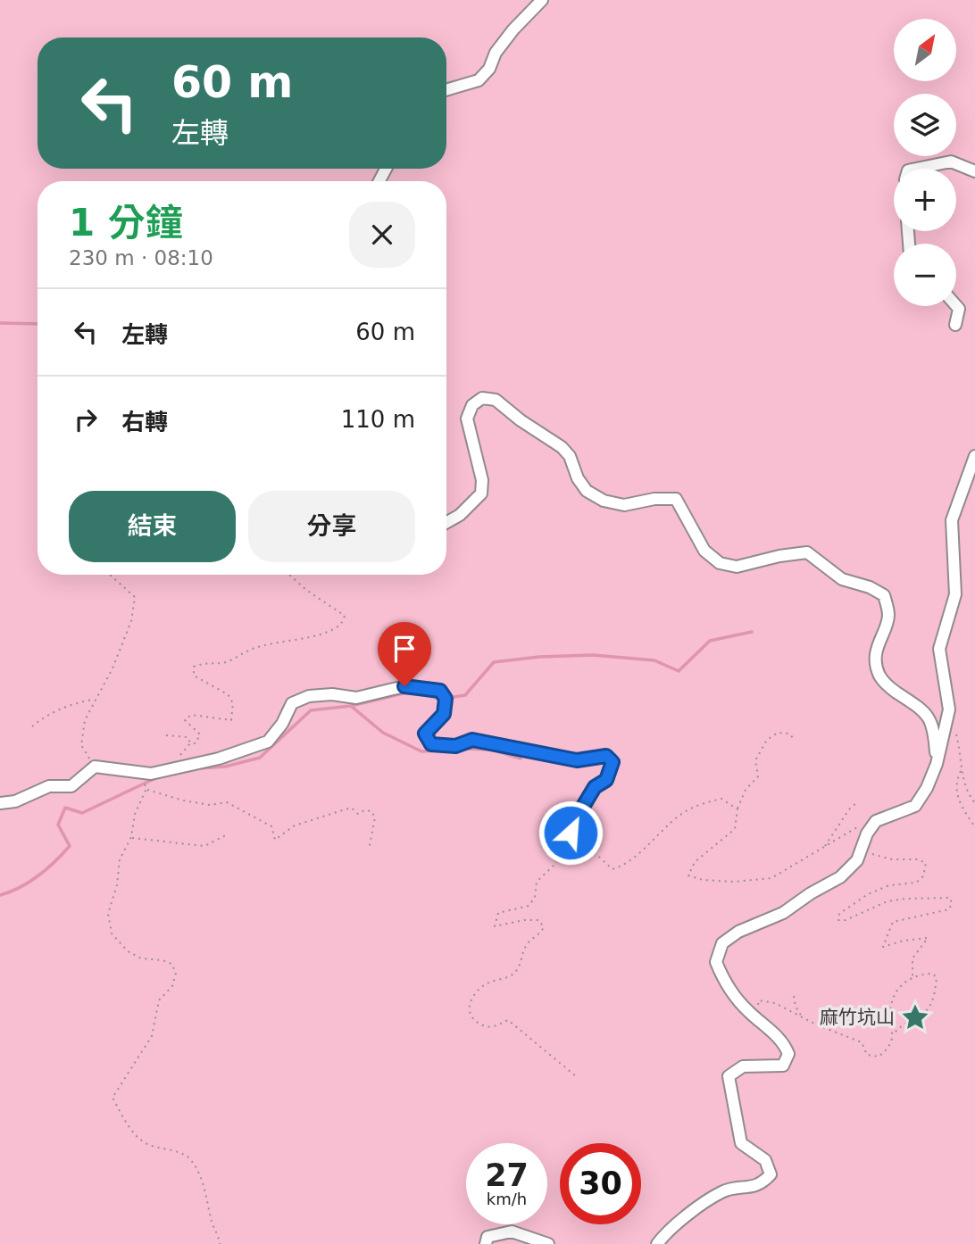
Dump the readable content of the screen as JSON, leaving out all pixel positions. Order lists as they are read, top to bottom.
{
  "places": {
    "place": ["麻竹坑山"]
  },
  "north": "top right",
  "page": {
    "map_buttons": ["+", "−"],
    "turn": ["60 m", "左轉"],
    "heading": ["1 分鐘", "230 m · 08:10"],
    "list": [
      {
        "name": "左轉",
        "value": "60 m"
      },
      {
        "name": "右轉",
        "value": "110 m"
      }
    ],
    "buttons": ["結束", "分享"],
    "speed": "27 km/h",
    "limit": "30"
  }
}
